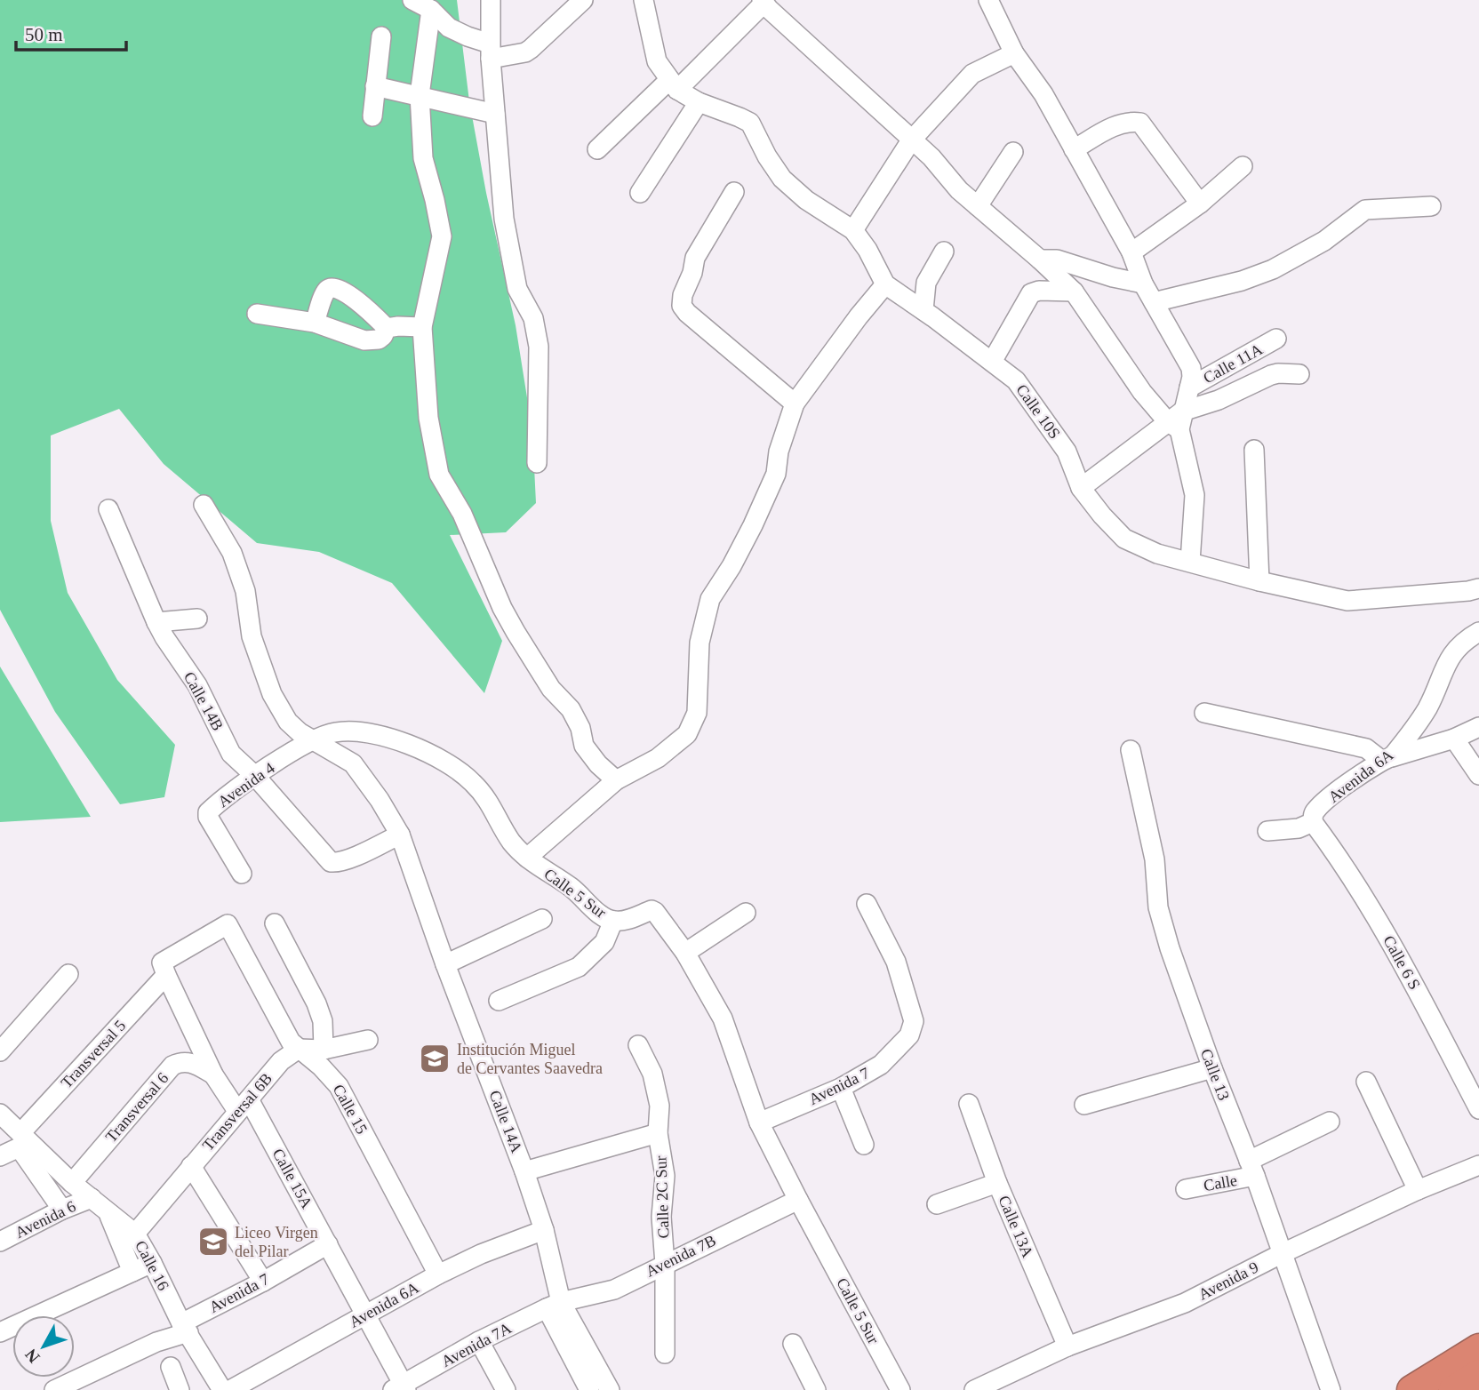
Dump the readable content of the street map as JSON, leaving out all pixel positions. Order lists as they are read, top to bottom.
{
  "streets": {
    "street": [
      "Calle 11A",
      "Calle 10S",
      "Calle 14B",
      "Avenida 6A",
      "Avenida 4",
      "Calle 5 Sur",
      "Calle 6 S",
      "Transversal 5",
      "Calle 13",
      "Avenida 7",
      "Transversal 6",
      "Calle 15",
      "Transversal 6B",
      "Calle 14A",
      "Calle 15A",
      "Calle",
      "Calle 2C Sur",
      "Avenida 6",
      "Calle 13A",
      "Avenida 7B",
      "Calle 16",
      "Avenida 9",
      "Avenida 7A"
    ]
  },
  "crossings": [
    ["Calle 14B", "Avenida 4"],
    ["Calle 14B", "Calle 14A"],
    ["Avenida 6A", "Calle 6 S"],
    ["Avenida 6A", "Calle 15"],
    ["Avenida 6A", "Calle 14A"],
    ["Avenida 6A", "Calle 15A"],
    ["Avenida 4", "Calle 5 Sur"],
    ["Avenida 4", "Calle 14A"],
    ["Calle 5 Sur", "Avenida 7"],
    ["Calle 5 Sur", "Calle 14A"],
    ["Calle 5 Sur", "Avenida 7B"],
    ["Transversal 5", "Calle 15"],
    ["Transversal 5", "Calle 15A"],
    ["Transversal 5", "Calle 16"],
    ["Calle 13", "Calle"],
    ["Calle 13", "Avenida 9"],
    ["Avenida 7", "Calle 15A"],
    ["Avenida 7", "Calle 16"],
    ["Transversal 6", "Calle 15A"],
    ["Transversal 6", "Calle 16"],
    ["Calle 15", "Transversal 6B"],
    ["Calle 15", "Calle 15A"],
    ["Transversal 6B", "Calle 15A"],
    ["Transversal 6B", "Calle 16"],
    ["Calle 14A", "Avenida 7B"],
    ["Calle 14A", "Avenida 7A"],
    ["Calle 15A", "Avenida 7A"],
    ["Calle 2C Sur", "Avenida 7B"],
    ["Avenida 6", "Calle 16"],
    ["Calle 13A", "Avenida 9"],
    ["Avenida 7B", "Avenida 7A"]
  ],
  "places": {
    "school or university": ["Institución Miguel de Cervantes Saavedra", "Liceo Virgen del Pilar"]
  },
  "scale_bar": "50 m",
  "north": "bottom left"
}
